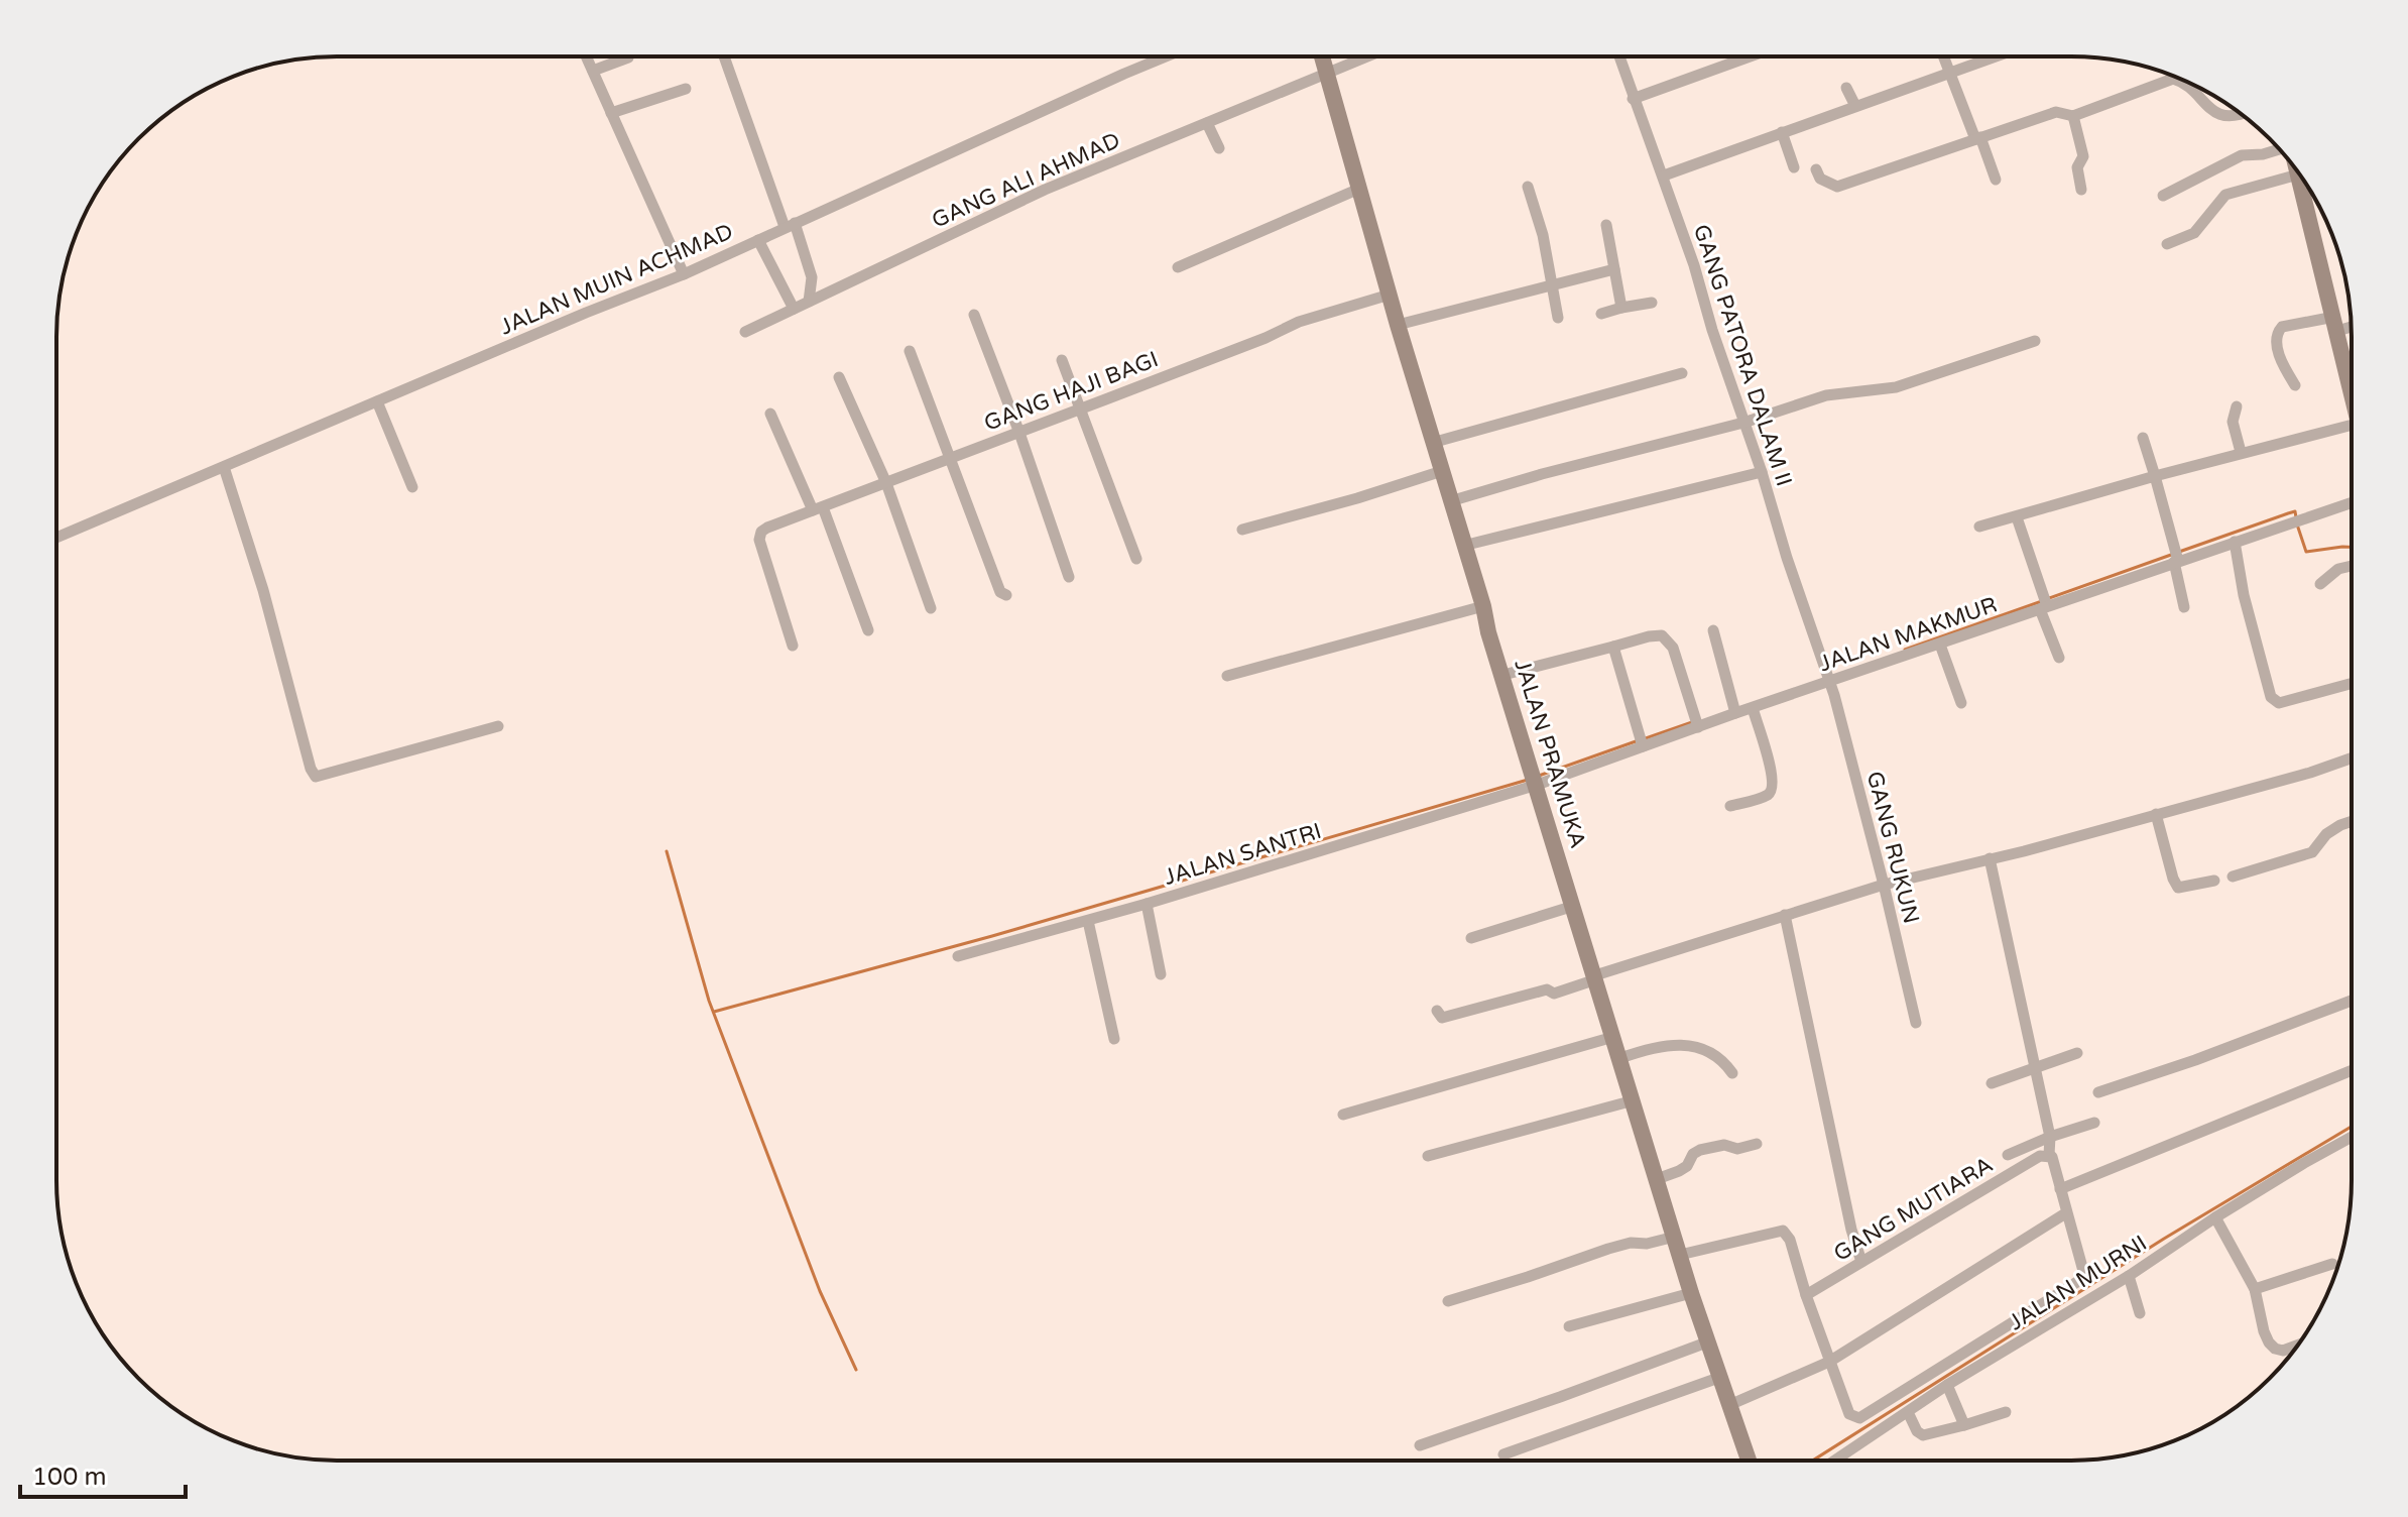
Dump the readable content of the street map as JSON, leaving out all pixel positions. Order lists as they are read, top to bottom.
{
  "streets": {
    "street": [
      "GANG ALI AHMAD",
      "JALAN MUIN ACHMAD",
      "GANG PATORA DALAM II",
      "GANG HAJI BAGI",
      "JALAN MAKMUR",
      "JALAN PRAMUKA",
      "GANG RUKUN",
      "JALAN SANTRI",
      "GANG MUTIARA",
      "JALAN MURNI"
    ]
  },
  "crossings": [
    ["GANG ALI AHMAD", "JALAN PRAMUKA"],
    ["GANG PATORA DALAM II", "JALAN MAKMUR"],
    ["GANG PATORA DALAM II", "GANG RUKUN"],
    ["GANG HAJI BAGI", "JALAN PRAMUKA"],
    ["JALAN MAKMUR", "JALAN PRAMUKA"],
    ["JALAN MAKMUR", "GANG RUKUN"],
    ["JALAN MAKMUR", "JALAN SANTRI"],
    ["JALAN PRAMUKA", "JALAN SANTRI"]
  ],
  "scale_bar": "100 m"
}
